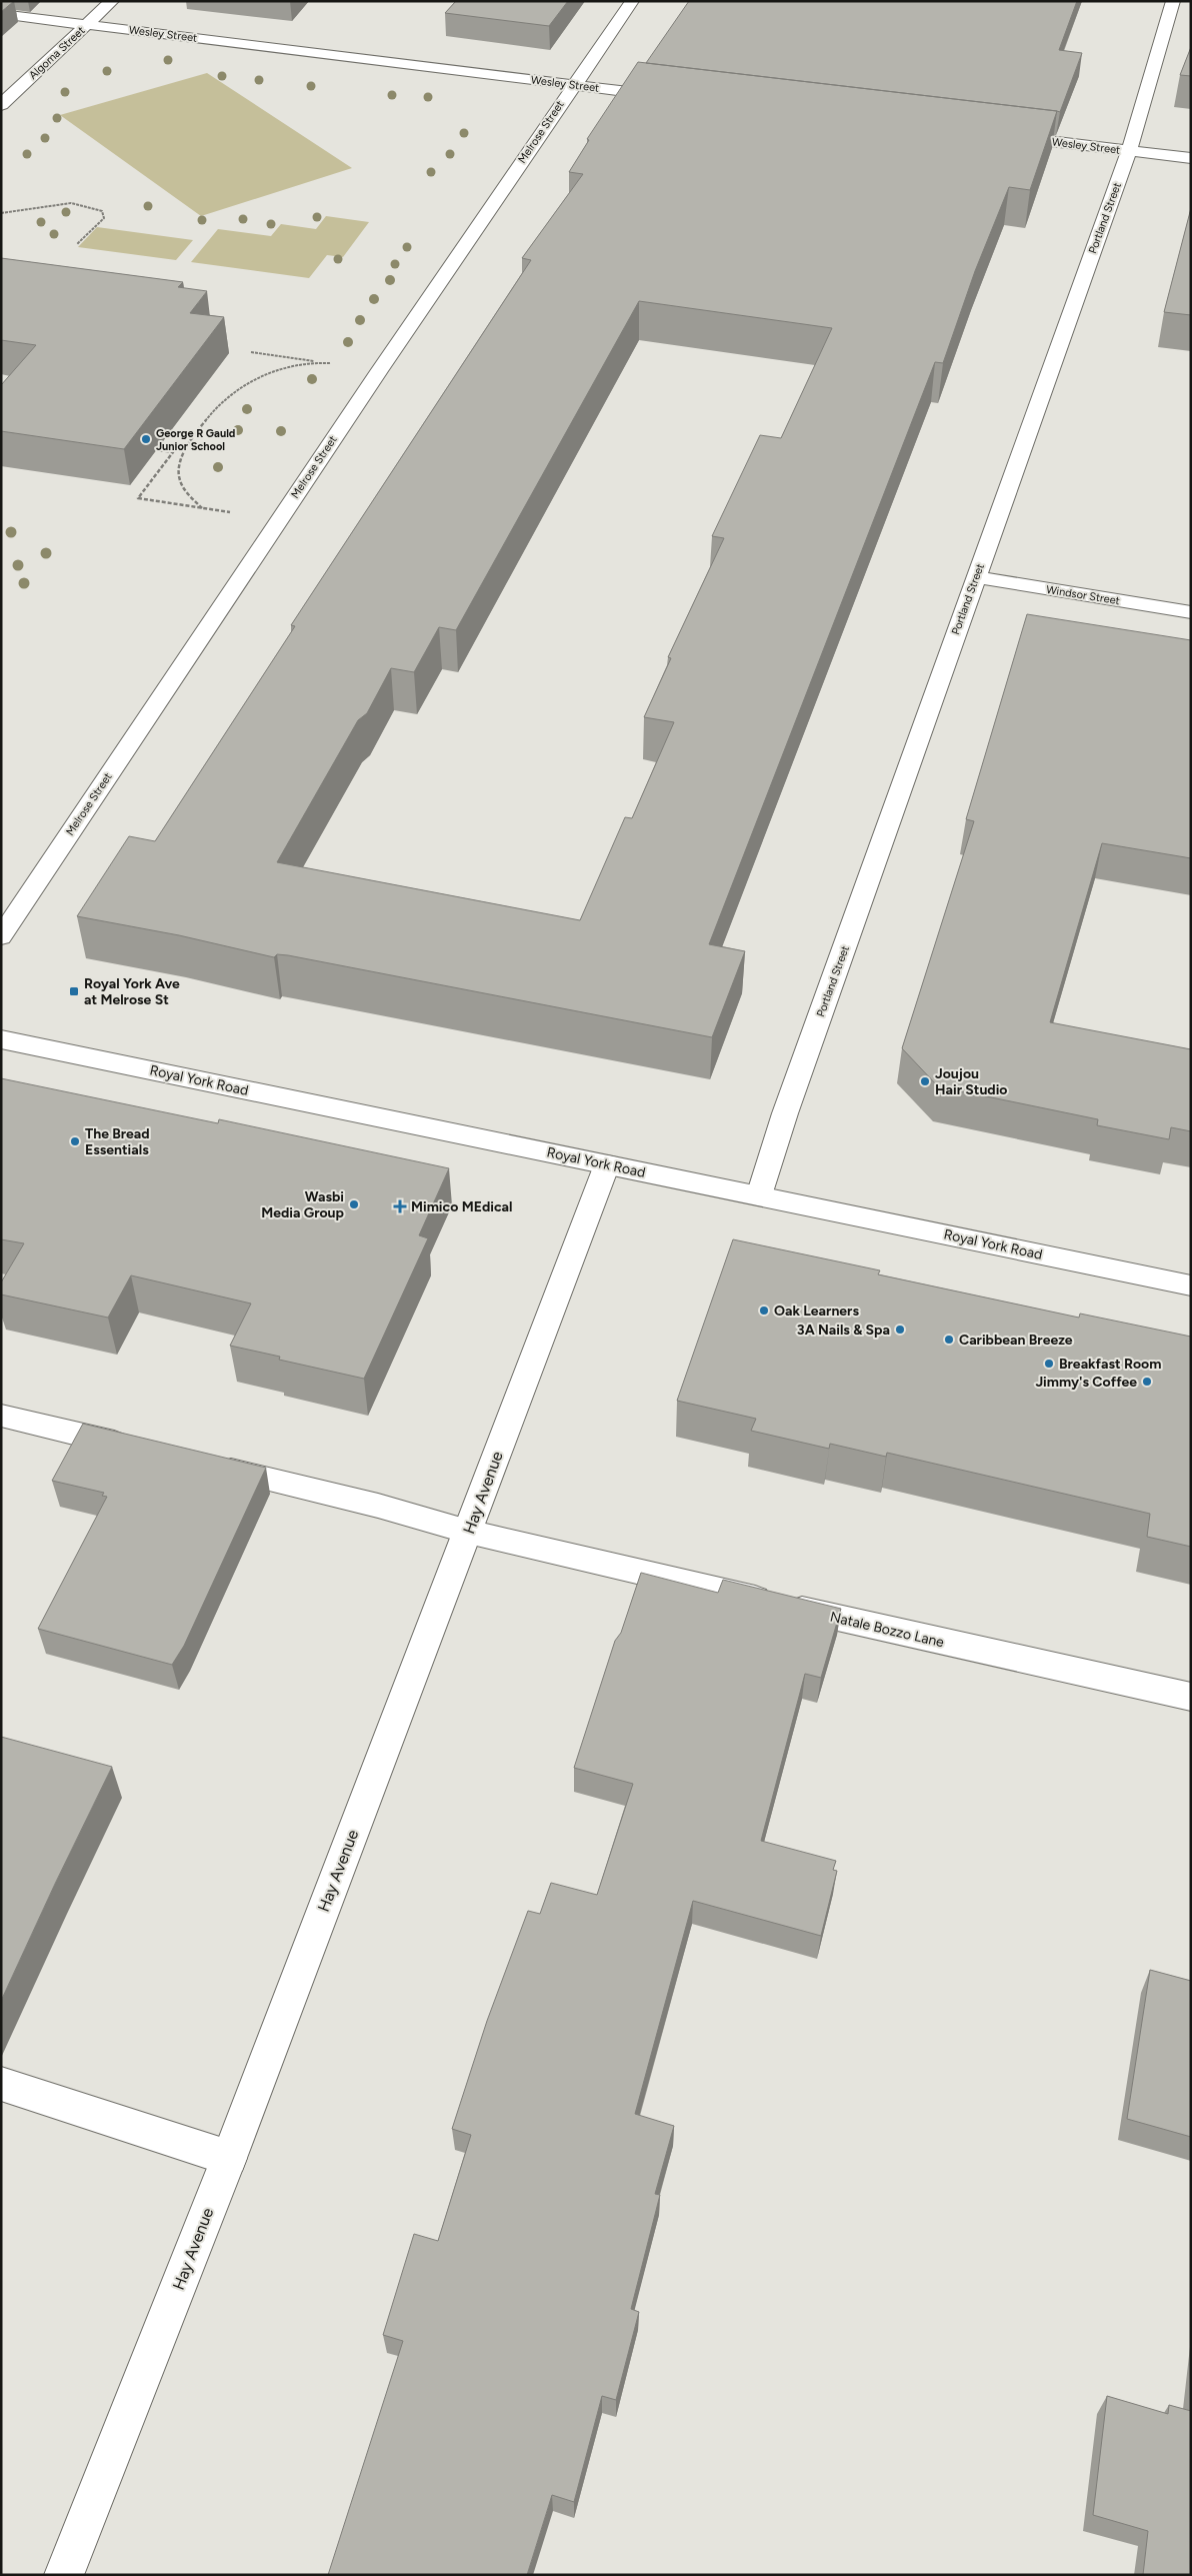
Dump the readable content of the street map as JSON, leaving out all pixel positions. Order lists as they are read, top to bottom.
{
  "streets": {
    "street": [
      "Wesley Street",
      "Algoma Street",
      "Melrose Street",
      "Portland Street",
      "Windsor Street",
      "Royal York Road",
      "Hay Avenue",
      "Natale Bozzo Lane"
    ]
  },
  "crossings": [
    ["Wesley Street", "Algoma Street"],
    ["Wesley Street", "Melrose Street"],
    ["Wesley Street", "Portland Street"],
    ["Portland Street", "Windsor Street"],
    ["Portland Street", "Royal York Road"],
    ["Royal York Road", "Hay Avenue"],
    ["Hay Avenue", "Natale Bozzo Lane"]
  ],
  "places": {
    "other": [
      "George R Gauld Junior School",
      "Joujou Hair Studio",
      "The Bread Essentials",
      "Wasbi Media Group",
      "Oak Learners",
      "3A Nails & Spa",
      "Caribbean Breeze",
      "Breakfast Room",
      "Jimmy's Coffee"
    ],
    "transit": ["Royal York Ave at Melrose St"],
    "health": ["Mimico MEdical"]
  }
}
